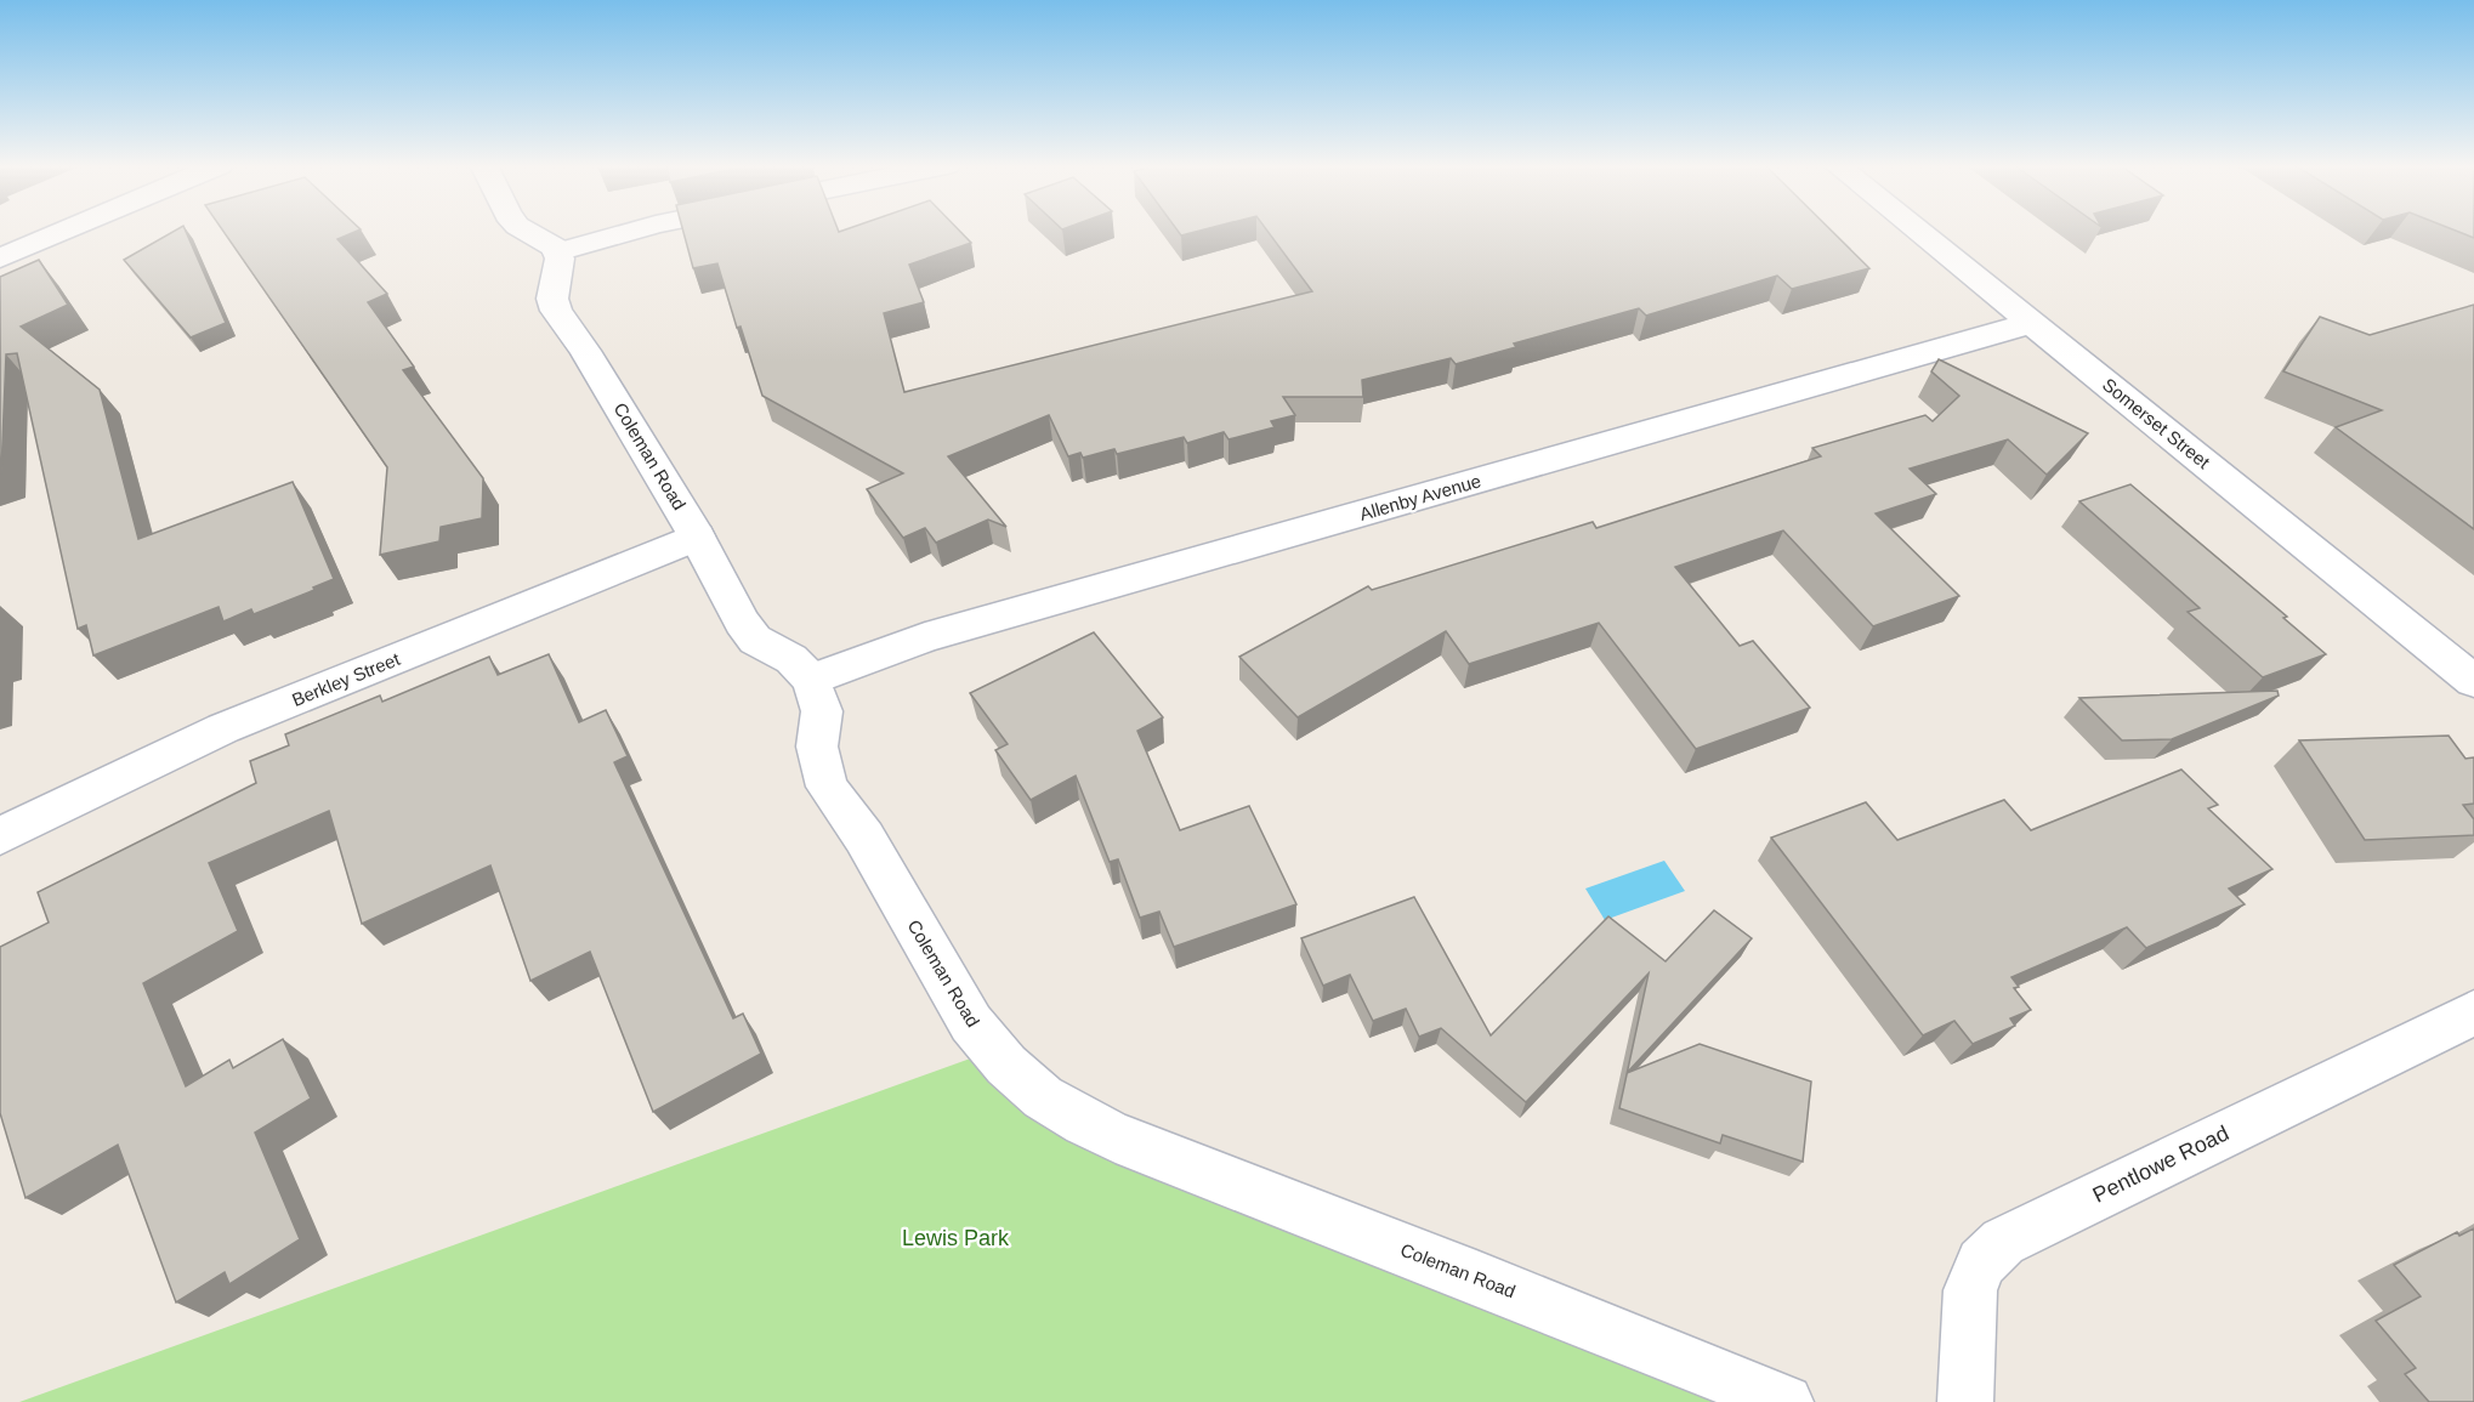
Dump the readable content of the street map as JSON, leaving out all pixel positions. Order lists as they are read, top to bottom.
{
  "streets": {
    "street": [
      "Somerset Street",
      "Coleman Road",
      "Allenby Avenue",
      "Berkley Street",
      "Pentlowe Road"
    ]
  },
  "crossings": [
    ["Somerset Street", "Allenby Avenue"],
    ["Coleman Road", "Allenby Avenue"],
    ["Coleman Road", "Berkley Street"]
  ],
  "parks": ["Lewis Park"]
}
